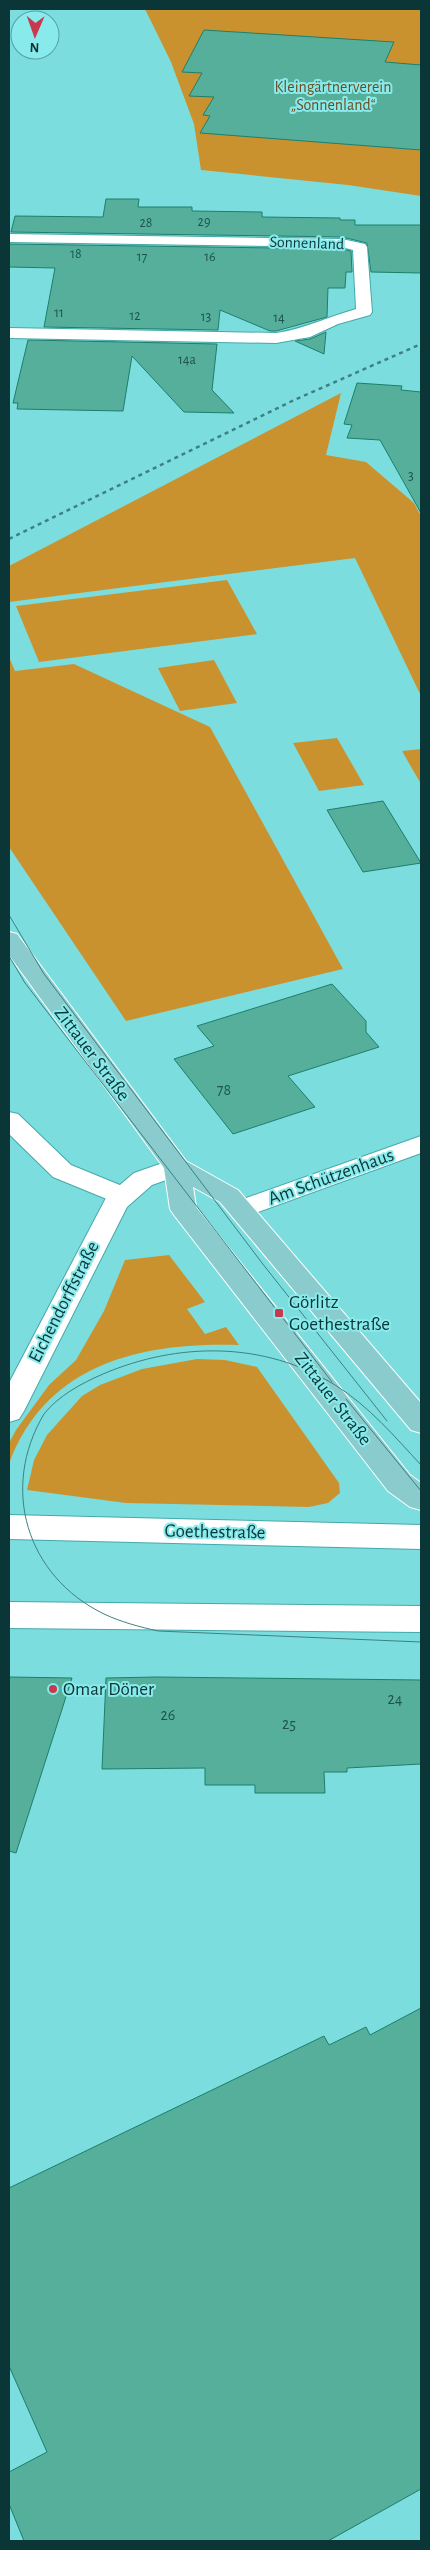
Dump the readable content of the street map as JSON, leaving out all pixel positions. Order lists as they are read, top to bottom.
{
  "streets": {
    "main road": ["Zittauer Straße"],
    "street": [
      "Sonnenland",
      "Am Schützenhaus",
      "Eichendorffstraße",
      "Goethestraße"
    ]
  },
  "crossings": [
    ["Zittauer Straße", "Am Schützenhaus"],
    ["Zittauer Straße", "Eichendorffstraße"]
  ],
  "parks": ["Kleingärtnerverein „Sonnenland“"],
  "places": {
    "transit": ["Görlitz Goethestraße"],
    "other": ["Omar Döner"]
  },
  "house_numbers": [
    "29",
    "28",
    "18",
    "17",
    "16",
    "11",
    "12",
    "13",
    "14",
    "14a",
    "3",
    "78",
    "24",
    "26",
    "25"
  ],
  "north": "bottom"
}
